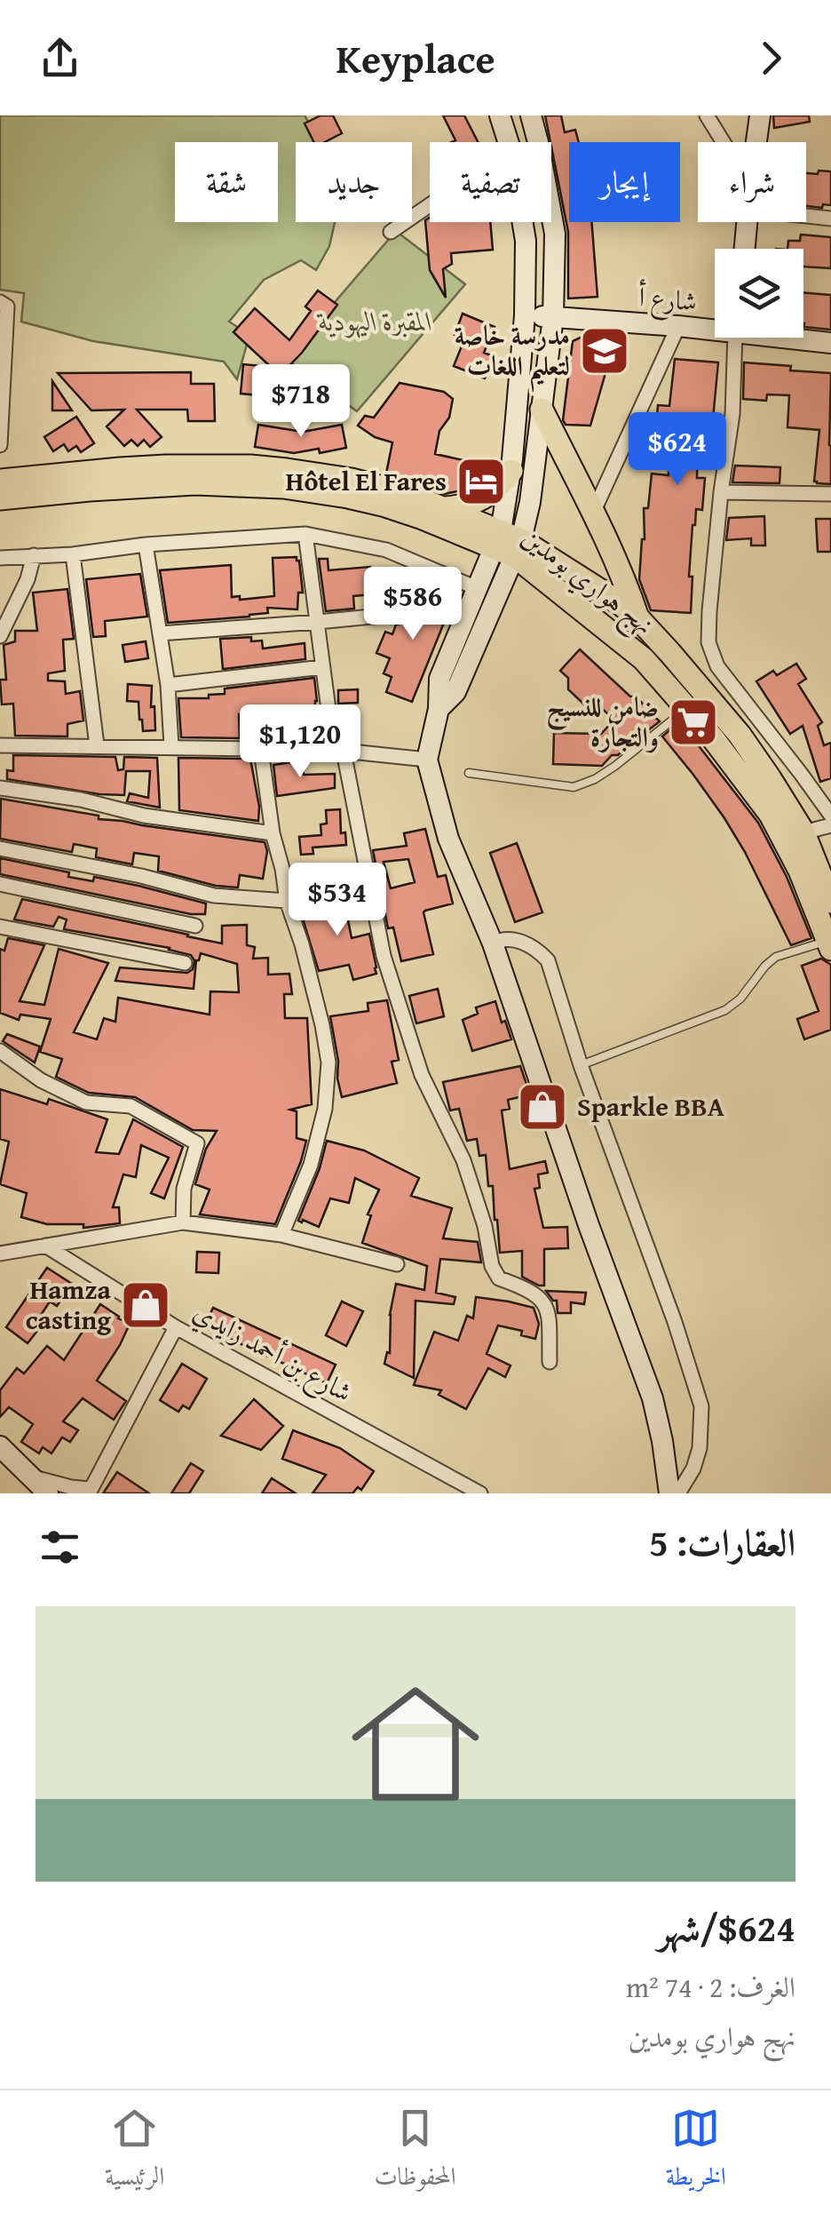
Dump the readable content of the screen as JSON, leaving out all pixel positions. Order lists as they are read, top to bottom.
{
  "streets": {
    "main road": ["نهج هواري بومدين"],
    "street": ["شارع أ", "شارع بن أحمد زايدي"]
  },
  "parks": ["المقبرة اليهودية"],
  "places": {
    "school or university": ["مدرسة خاصة لتعليم اللغات"],
    "hotel": ["Hôtel El Fares"],
    "supermarket": ["ضامن للنسيج والتجارة"],
    "shop": ["Sparkle BBA", "Hamza casting"]
  },
  "page": {
    "header": "Keyplace",
    "chip": [
      "شراء",
      "إيجار",
      "تصفية",
      "جديد",
      "شقة"
    ],
    "price": [
      "$718",
      "$624",
      "$586",
      "$1,120",
      "$534"
    ],
    "heading": "العقارات: 5",
    "list": [
      {
        "name": "$624/شهر",
        "note": "الغرف: 2 · 74 m² · نهج هواري بومدين"
      }
    ],
    "tabs": ["الخريطة", "المحفوظات", "الرئيسية"]
  }
}
